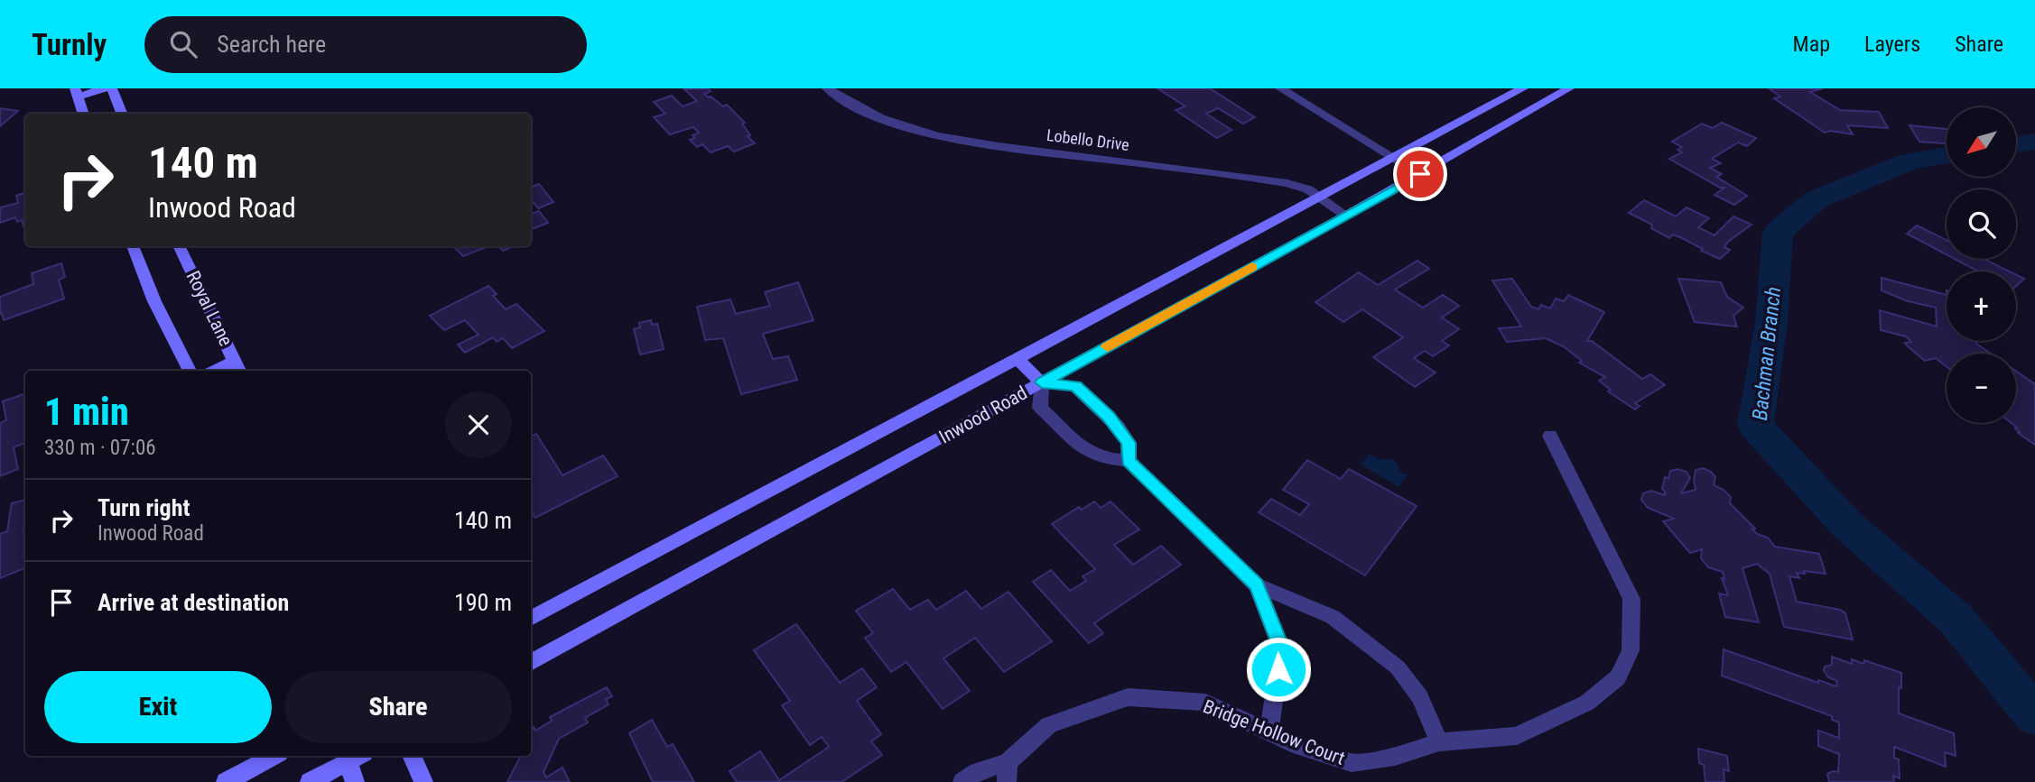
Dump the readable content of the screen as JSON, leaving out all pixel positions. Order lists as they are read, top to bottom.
{
  "streets": {
    "main road": ["Royal Lane", "Inwood Road"],
    "street": ["Lobello Drive", "Bridge Hollow Court"]
  },
  "crossings": [
    ["Lobello Drive", "Inwood Road"]
  ],
  "water": ["Bachman Branch"],
  "north": "bottom left",
  "page": {
    "header": "Turnly",
    "search": "Search here",
    "nav": ["Map", "Layers", "Share"],
    "map_buttons": ["+", "−"],
    "turn": ["140 m", "Inwood Road"],
    "heading": ["1 min", "330 m · 07:06"],
    "list": [
      {
        "name": "Turn right",
        "note": "Inwood Road",
        "value": "140 m"
      },
      {
        "name": "Arrive at destination",
        "value": "190 m"
      }
    ],
    "buttons": ["Exit", "Share"]
  }
}
